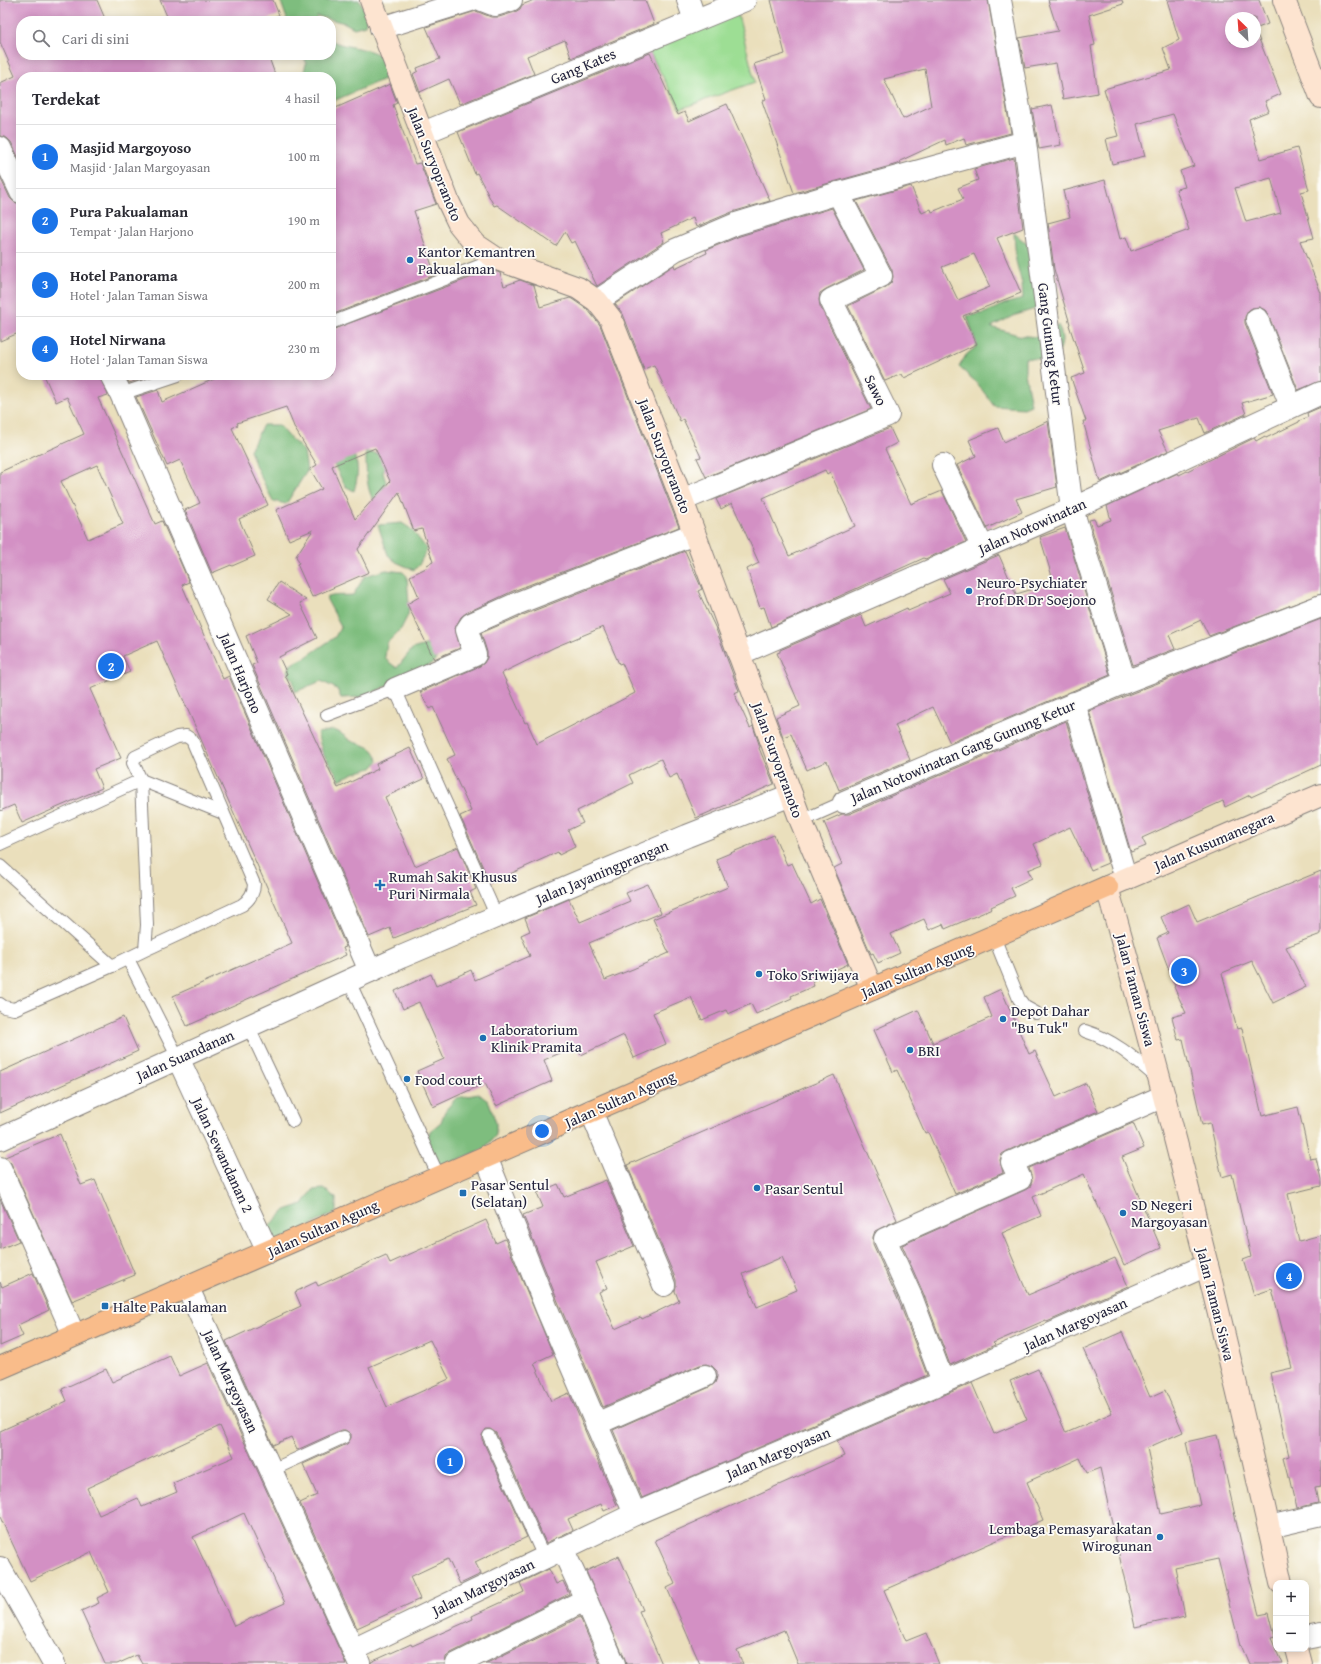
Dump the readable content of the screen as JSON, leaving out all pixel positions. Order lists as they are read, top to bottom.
{
  "streets": {
    "main road": [
      "Jalan Suryopranoto",
      "Jalan Kusumanegara",
      "Jalan Sultan Agung",
      "Jalan Taman Siswa"
    ],
    "street": [
      "Gang Kates",
      "Gang Gunung Ketur",
      "Sawo",
      "Jalan Notowinatan",
      "Jalan Harjono",
      "Jalan Notowinatan Gang Gunung Ketur",
      "Jalan Jayaningprangan",
      "Jalan Suandanan",
      "Jalan Sewandanan 2",
      "Jalan Margoyasan"
    ]
  },
  "crossings": [
    ["Gang Kates", "Jalan Suryopranoto"],
    ["Jalan Suryopranoto", "Sawo"],
    ["Jalan Suryopranoto", "Jalan Notowinatan"],
    ["Jalan Suryopranoto", "Jalan Notowinatan Gang Gunung Ketur"],
    ["Jalan Suryopranoto", "Jalan Jayaningprangan"],
    ["Jalan Suryopranoto", "Jalan Sultan Agung"],
    ["Gang Gunung Ketur", "Jalan Notowinatan"],
    ["Gang Gunung Ketur", "Jalan Notowinatan Gang Gunung Ketur"],
    ["Jalan Harjono", "Jalan Jayaningprangan"],
    ["Jalan Harjono", "Jalan Suandanan"],
    ["Jalan Kusumanegara", "Jalan Sultan Agung"],
    ["Jalan Kusumanegara", "Jalan Taman Siswa"],
    ["Jalan Jayaningprangan", "Jalan Suandanan"],
    ["Jalan Sultan Agung", "Jalan Taman Siswa"],
    ["Jalan Sultan Agung", "Jalan Sewandanan 2"],
    ["Jalan Sultan Agung", "Jalan Margoyasan"],
    ["Jalan Taman Siswa", "Jalan Margoyasan"],
    ["Jalan Suandanan", "Jalan Sewandanan 2"]
  ],
  "places": {
    "other": [
      "Kantor Kemantren Pakualaman",
      "Neuro-Psychiater Prof DR Dr Soejono",
      "Toko Sriwijaya",
      "Depot Dahar \"Bu Tuk\"",
      "Laboratorium Klinik Pramita",
      "BRI",
      "Food court",
      "Pasar Sentul",
      "SD Negeri Margoyasan",
      "Lembaga Pemasyarakatan Wirogunan"
    ],
    "health": ["Rumah Sakit Khusus Puri Nirmala"],
    "transit": ["Pasar Sentul (Selatan)", "Halte Pakualaman"]
  },
  "north": "top left",
  "page": {
    "search": "Cari di sini",
    "heading": ["Terdekat", "4 hasil"],
    "list": [
      {
        "mark": "1",
        "name": "Masjid Margoyoso",
        "note": "Masjid · Jalan Margoyasan",
        "value": "100 m"
      },
      {
        "mark": "2",
        "name": "Pura Pakualaman",
        "note": "Tempat · Jalan Harjono",
        "value": "190 m"
      },
      {
        "mark": "3",
        "name": "Hotel Panorama",
        "note": "Hotel · Jalan Taman Siswa",
        "value": "200 m"
      },
      {
        "mark": "4",
        "name": "Hotel Nirwana",
        "note": "Hotel · Jalan Taman Siswa",
        "value": "230 m"
      }
    ],
    "pins": [
      "2",
      "3",
      "4",
      "1"
    ],
    "map_buttons": ["+", "−"]
  }
}
